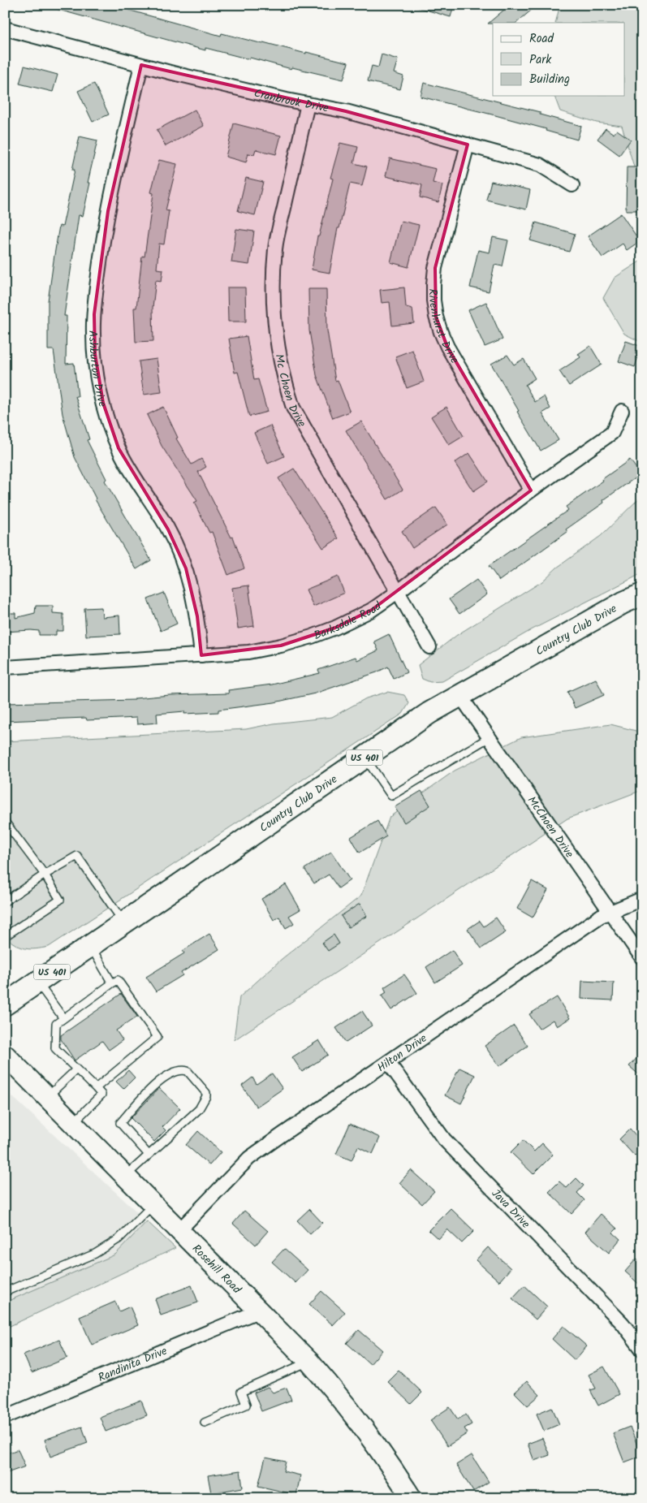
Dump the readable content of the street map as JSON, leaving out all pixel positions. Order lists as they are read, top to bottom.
{
  "streets": {
    "main road": ["Country Club Drive", "US 401", "Rosehill Road"],
    "street": [
      "Cranbrook Drive",
      "Rivenhurst Drive",
      "Ashburton Drive",
      "Mc Choen Drive",
      "Barksdale Road",
      "McChoen Drive",
      "Hilton Drive",
      "Java Drive",
      "Randinita Drive"
    ]
  },
  "crossings": [
    ["Cranbrook Drive", "Rivenhurst Drive"],
    ["Cranbrook Drive", "Ashburton Drive"],
    ["Cranbrook Drive", "Mc Choen Drive"],
    ["Rivenhurst Drive", "Barksdale Road"],
    ["Ashburton Drive", "Barksdale Road"],
    ["Mc Choen Drive", "Barksdale Road"],
    ["Country Club Drive", "McChoen Drive"],
    ["McChoen Drive", "Hilton Drive"],
    ["Hilton Drive", "Java Drive"],
    ["Hilton Drive", "Rosehill Road"],
    ["Rosehill Road", "Randinita Drive"]
  ],
  "legend": ["Road", "Park", "Building"]
}
